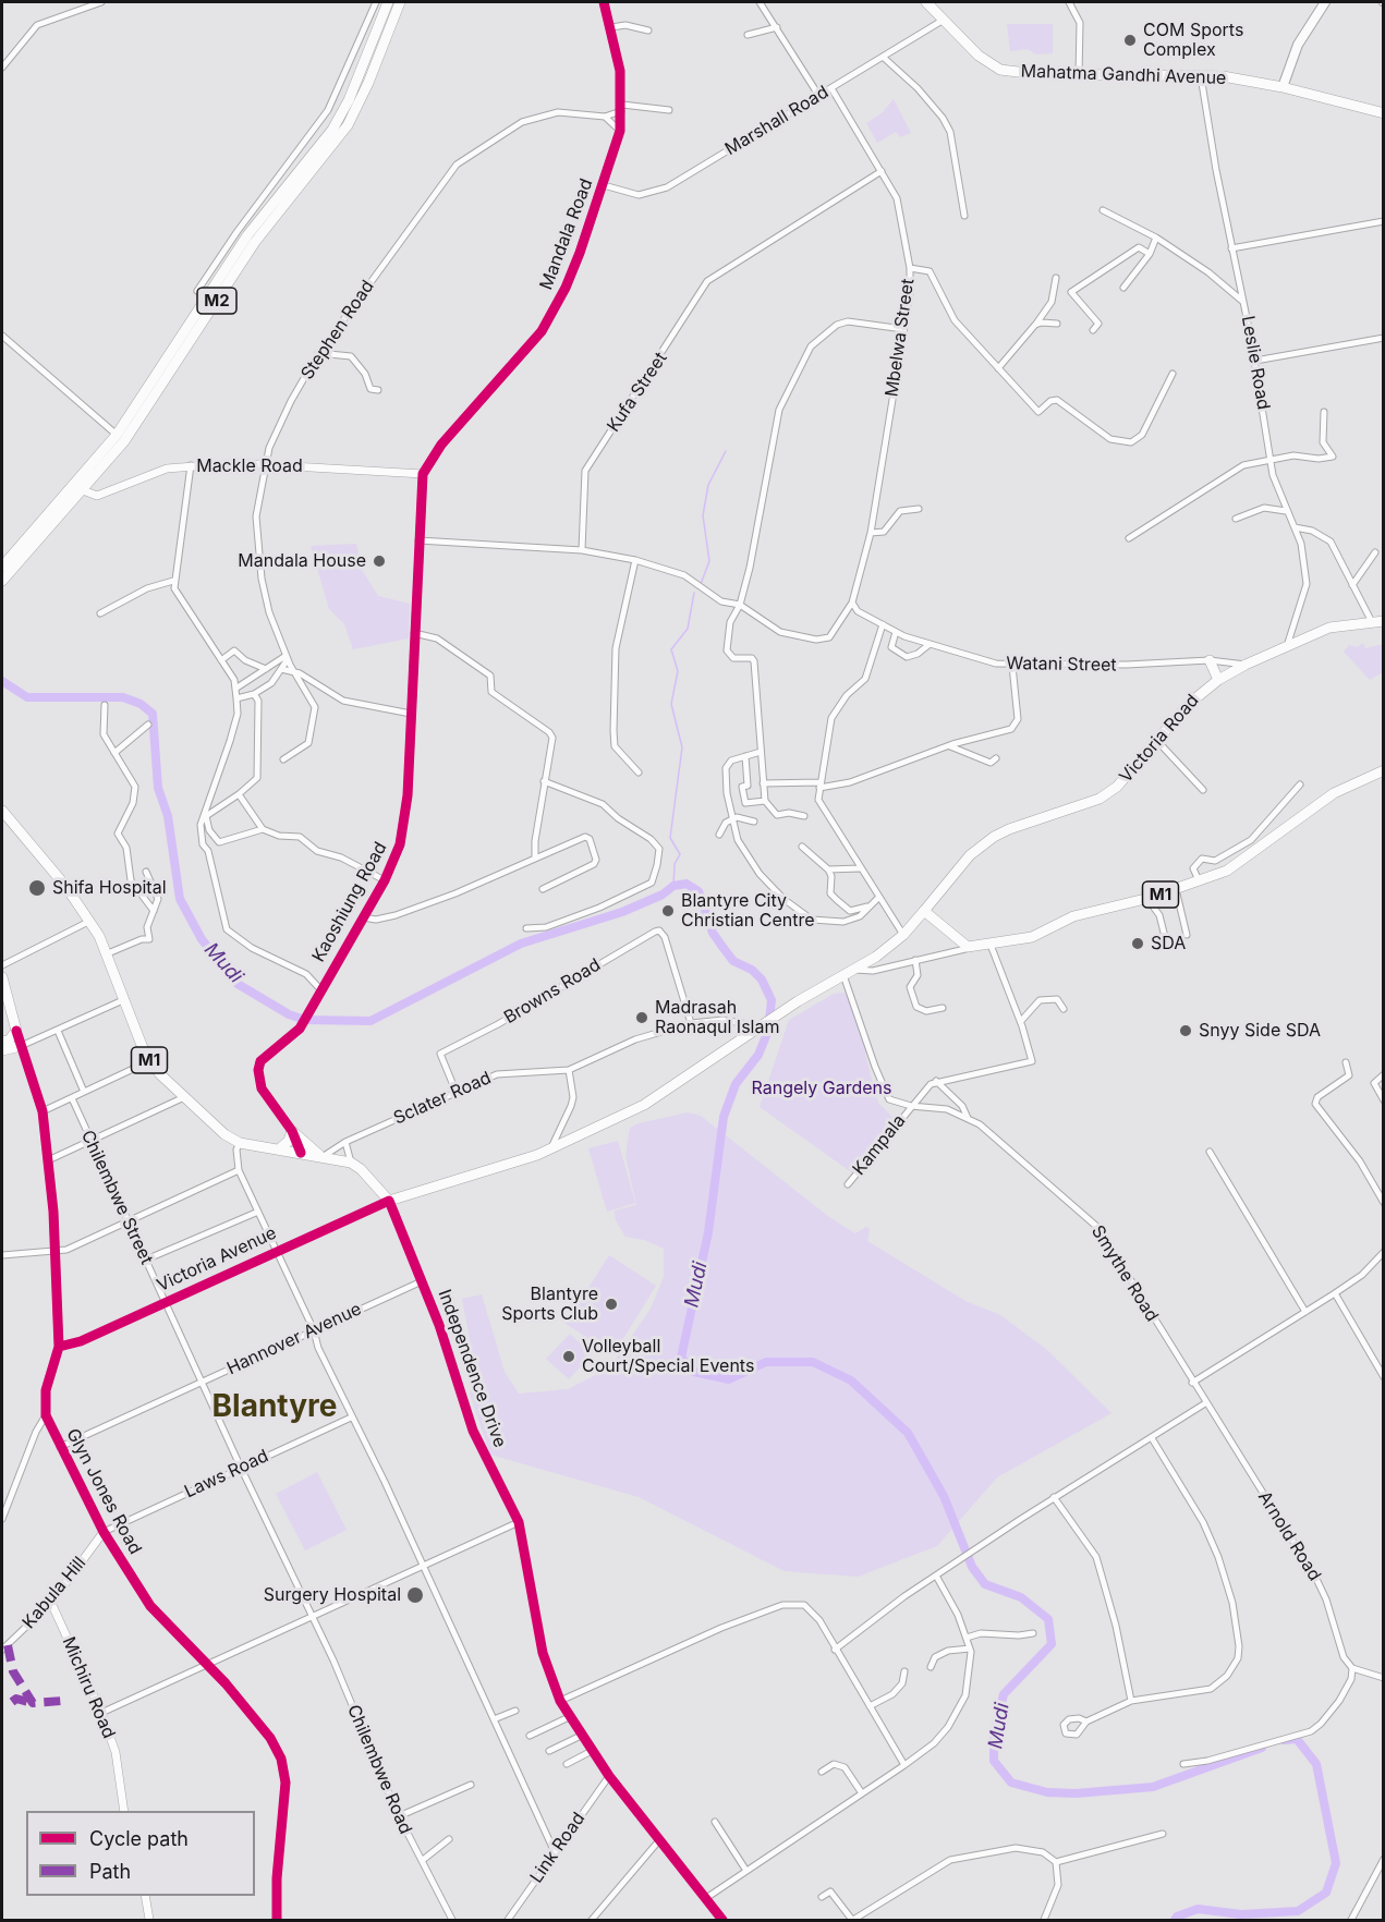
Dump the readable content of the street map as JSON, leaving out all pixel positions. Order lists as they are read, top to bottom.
{
  "streets": {
    "main road": [
      "Mahatma Gandhi Avenue",
      "M2",
      "Victoria Road",
      "M1"
    ],
    "street": [
      "Marshall Road",
      "Mandala Road",
      "Stephen Road",
      "Mbelwa Street",
      "Leslie Road",
      "Kufa Street",
      "Mackle Road",
      "Watani Street",
      "Kaoshiung Road",
      "Browns Road",
      "Sclater Road",
      "Kampala",
      "Chilembwe Street",
      "Victoria Avenue",
      "Smythe Road",
      "Hannover Avenue",
      "Independence Drive",
      "Laws Road",
      "Glyn Jones Road",
      "Arnold Road",
      "Kabula Hill",
      "Michiru Road",
      "Chilembwe Road",
      "Link Road"
    ]
  },
  "crossings": [
    ["Mahatma Gandhi Avenue", "Marshall Road"],
    ["Mahatma Gandhi Avenue", "Leslie Road"],
    ["Marshall Road", "Mandala Road"],
    ["Marshall Road", "Mbelwa Street"],
    ["Mandala Road", "Stephen Road"],
    ["Mandala Road", "Mackle Road"],
    ["Mandala Road", "Kaoshiung Road"],
    ["M2", "Mackle Road"],
    ["Stephen Road", "Mackle Road"],
    ["Mbelwa Street", "Kufa Street"],
    ["Mbelwa Street", "Watani Street"],
    ["Leslie Road", "Victoria Road"],
    ["Mackle Road", "Kaoshiung Road"],
    ["Watani Street", "Victoria Road"],
    ["Victoria Road", "Victoria Avenue"],
    ["Victoria Road", "Smythe Road"],
    ["Victoria Road", "Independence Drive"],
    ["Browns Road", "Sclater Road"],
    ["Kampala", "Smythe Road"],
    ["Chilembwe Street", "Victoria Avenue"],
    ["Chilembwe Street", "Hannover Avenue"],
    ["Chilembwe Street", "Laws Road"],
    ["Chilembwe Street", "Chilembwe Road"],
    ["Victoria Avenue", "Independence Drive"],
    ["Victoria Avenue", "Glyn Jones Road"],
    ["Smythe Road", "Arnold Road"],
    ["Hannover Avenue", "Independence Drive"],
    ["Hannover Avenue", "Glyn Jones Road"],
    ["Independence Drive", "Link Road"],
    ["Laws Road", "Glyn Jones Road"],
    ["Laws Road", "Kabula Hill"],
    ["Glyn Jones Road", "Kabula Hill"],
    ["Kabula Hill", "Michiru Road"]
  ],
  "districts": ["Blantyre"],
  "water": ["Mudi"],
  "parks": ["Rangely Gardens"],
  "places": [
    "COM Sports Complex",
    "Mandala House",
    "Shifa Hospital",
    "Blantyre City Christian Centre",
    "SDA",
    "Madrasah Raonaqul Islam",
    "Snyy Side SDA",
    "Blantyre Sports Club",
    "Volleyball Court/Special Events",
    "Surgery Hospital"
  ],
  "legend": ["Cycle path", "Path"]
}
